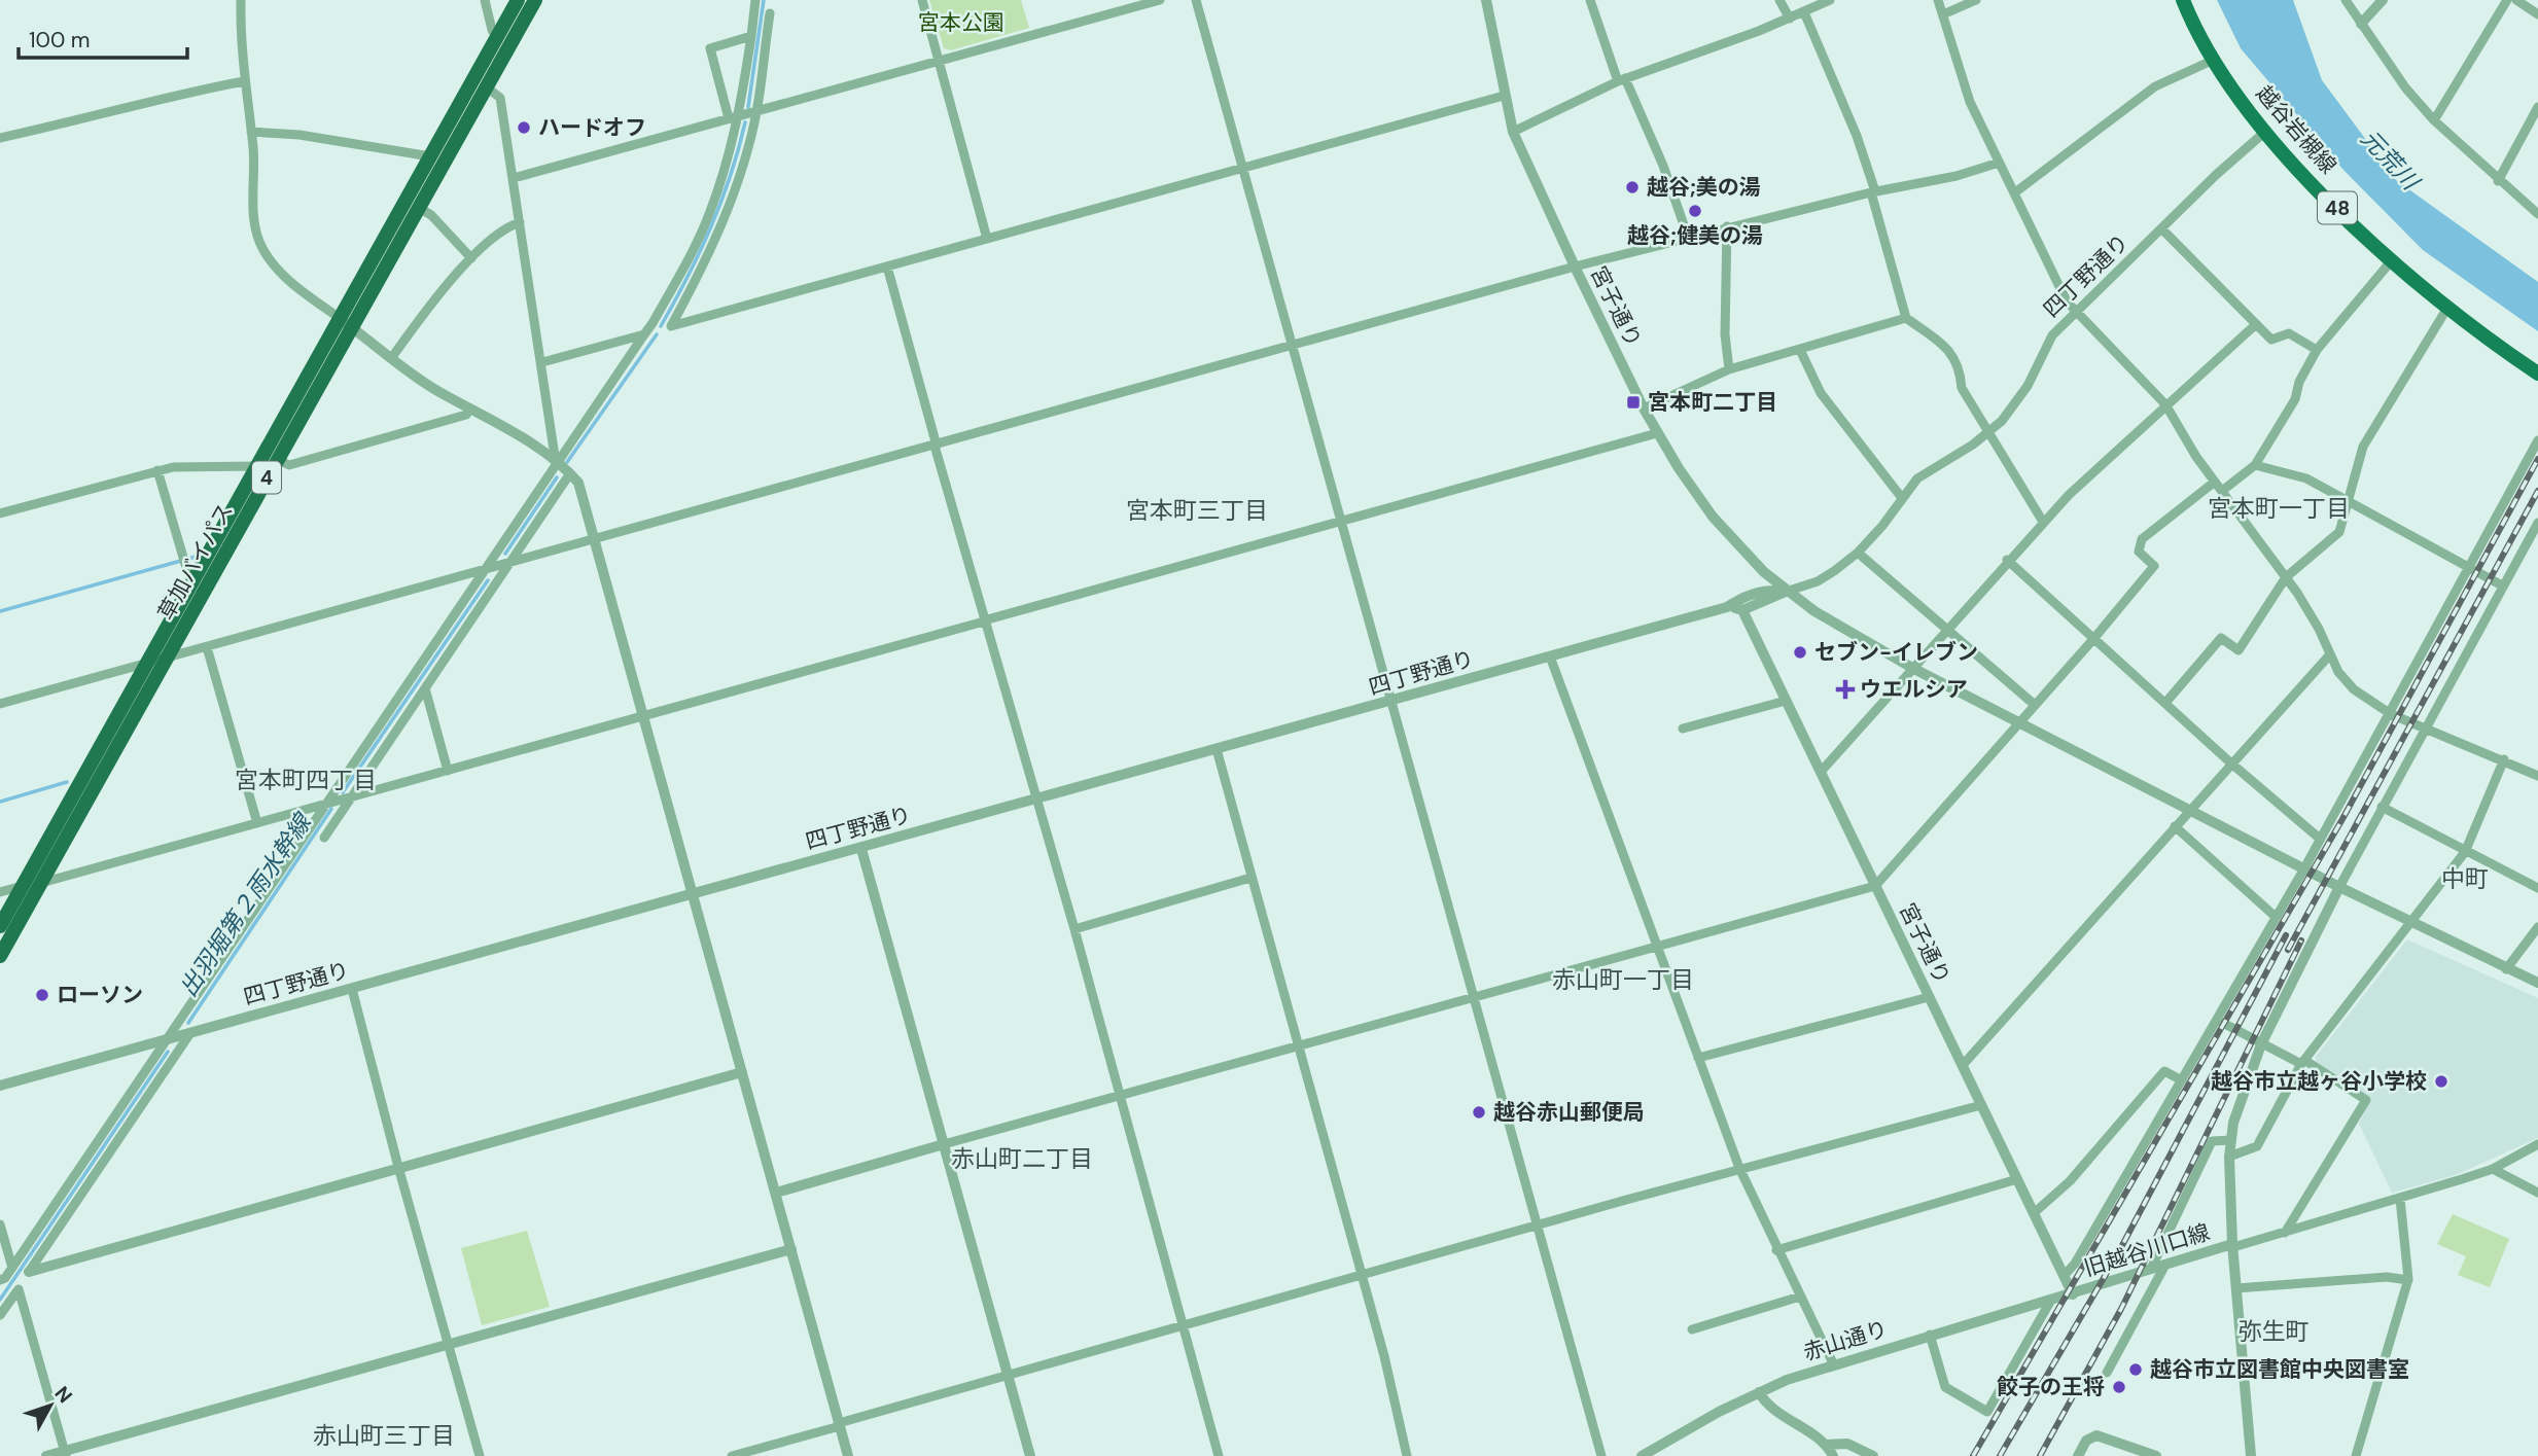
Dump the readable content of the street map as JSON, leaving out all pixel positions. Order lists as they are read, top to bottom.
{
  "streets": {
    "highway": ["4", "草加バイパス"],
    "main road": ["越谷岩槻線", "48"],
    "street": [
      "四丁野通り",
      "宮子通り",
      "旧越谷川口線",
      "赤山通り"
    ]
  },
  "crossings": [
    ["越谷岩槻線", "四丁野通り"],
    ["四丁野通り", "宮子通り"],
    ["宮子通り", "旧越谷川口線"],
    ["宮子通り", "赤山通り"],
    ["旧越谷川口線", "赤山通り"]
  ],
  "districts": [
    "宮本町一丁目",
    "宮本町三丁目",
    "宮本町四丁目",
    "中町",
    "赤山町一丁目",
    "赤山町二丁目",
    "弥生町",
    "赤山町三丁目"
  ],
  "water": ["元荒川", "出羽堀第２雨水幹線"],
  "parks": ["宮本公園"],
  "places": {
    "other": [
      "ハードオフ",
      "越谷;美の湯",
      "越谷;健美の湯",
      "セブン-イレブン",
      "ローソン",
      "越谷市立越ヶ谷小学校",
      "越谷赤山郵便局",
      "越谷市立図書館中央図書室",
      "餃子の王将"
    ],
    "transit": ["宮本町二丁目"],
    "health": ["ウエルシア"]
  },
  "scale_bar": "100 m",
  "north": "top right"
}
